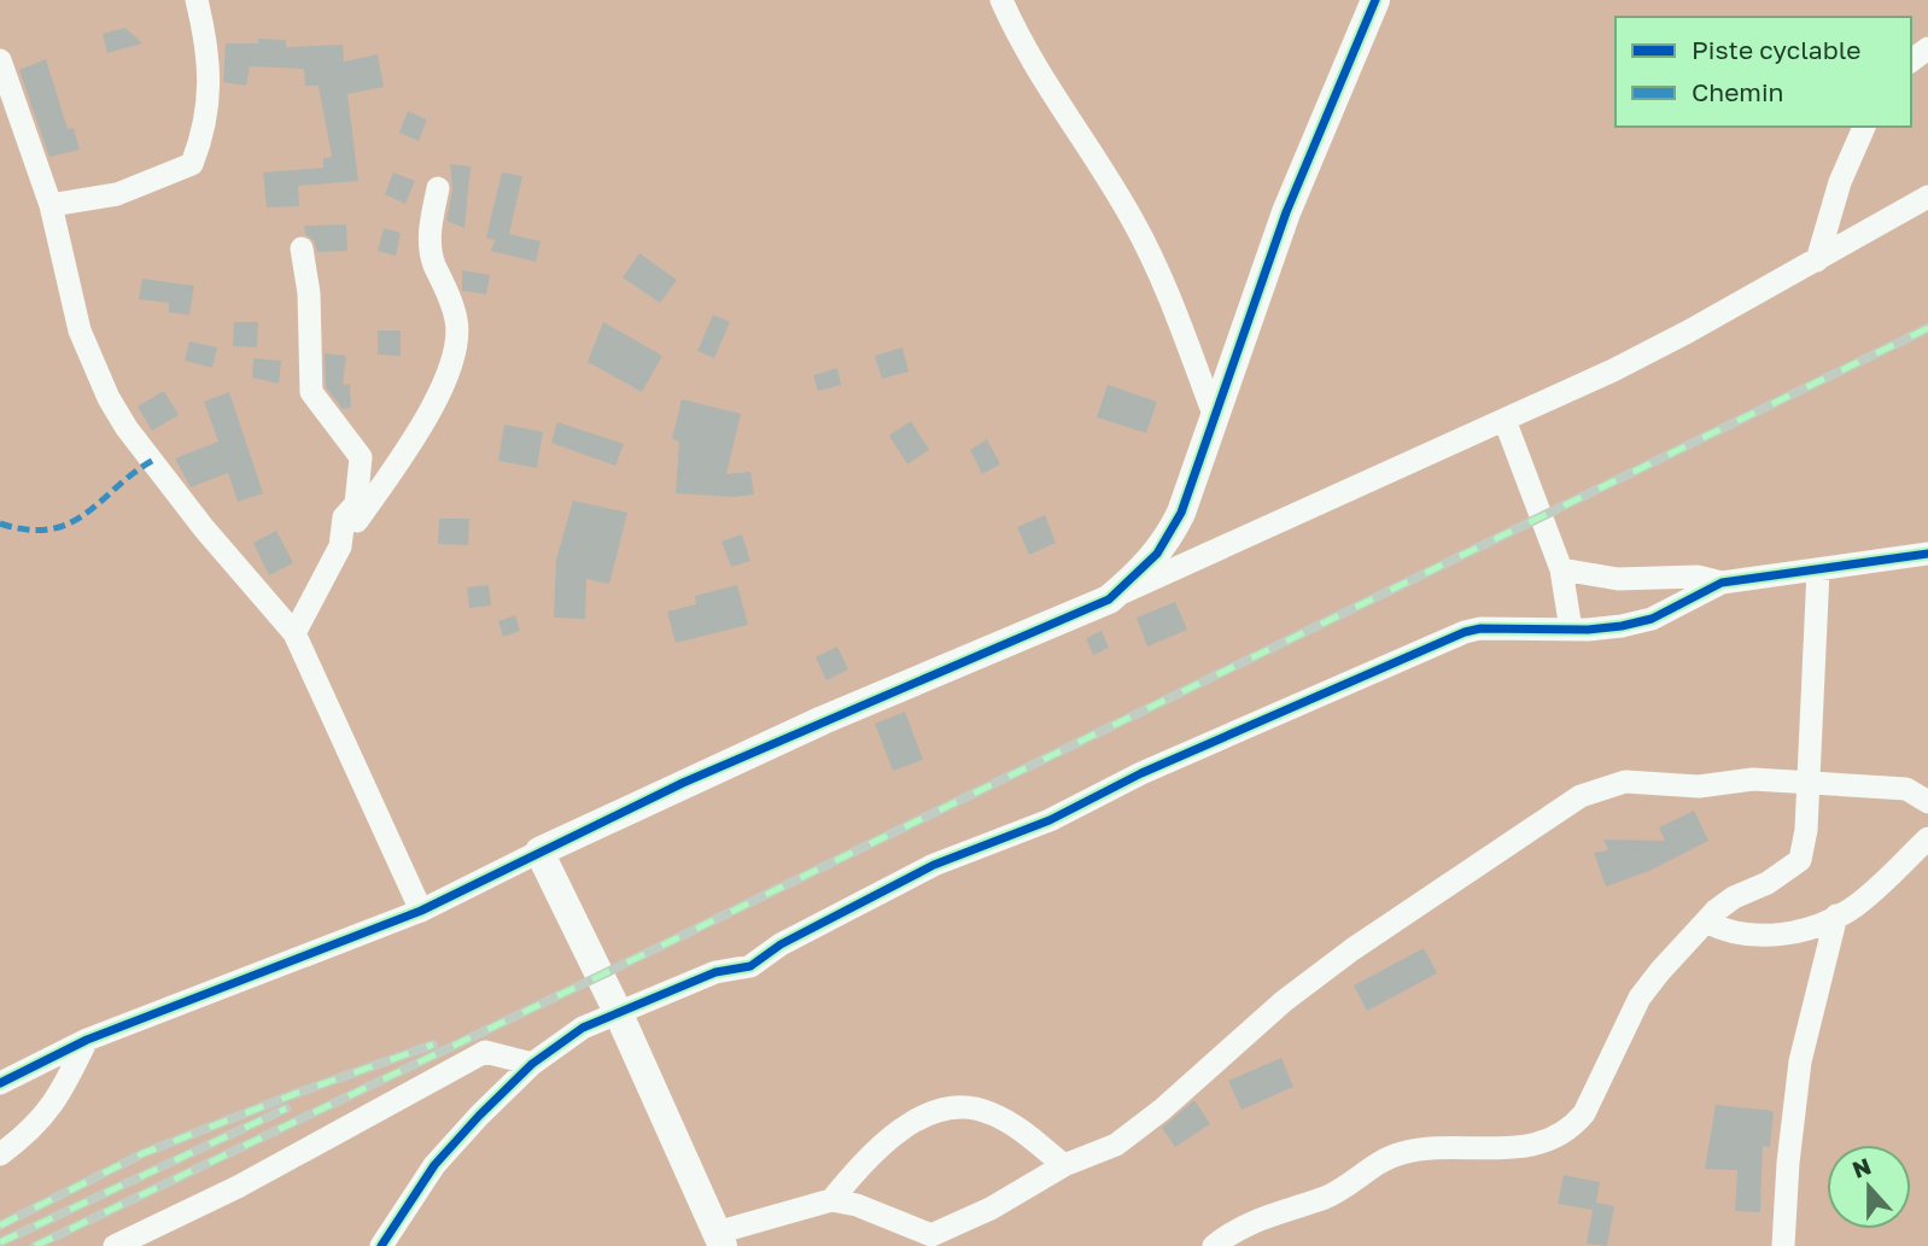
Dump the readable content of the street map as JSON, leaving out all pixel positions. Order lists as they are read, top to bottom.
{
  "legend": ["Piste cyclable", "Chemin"],
  "north": "top"
}
